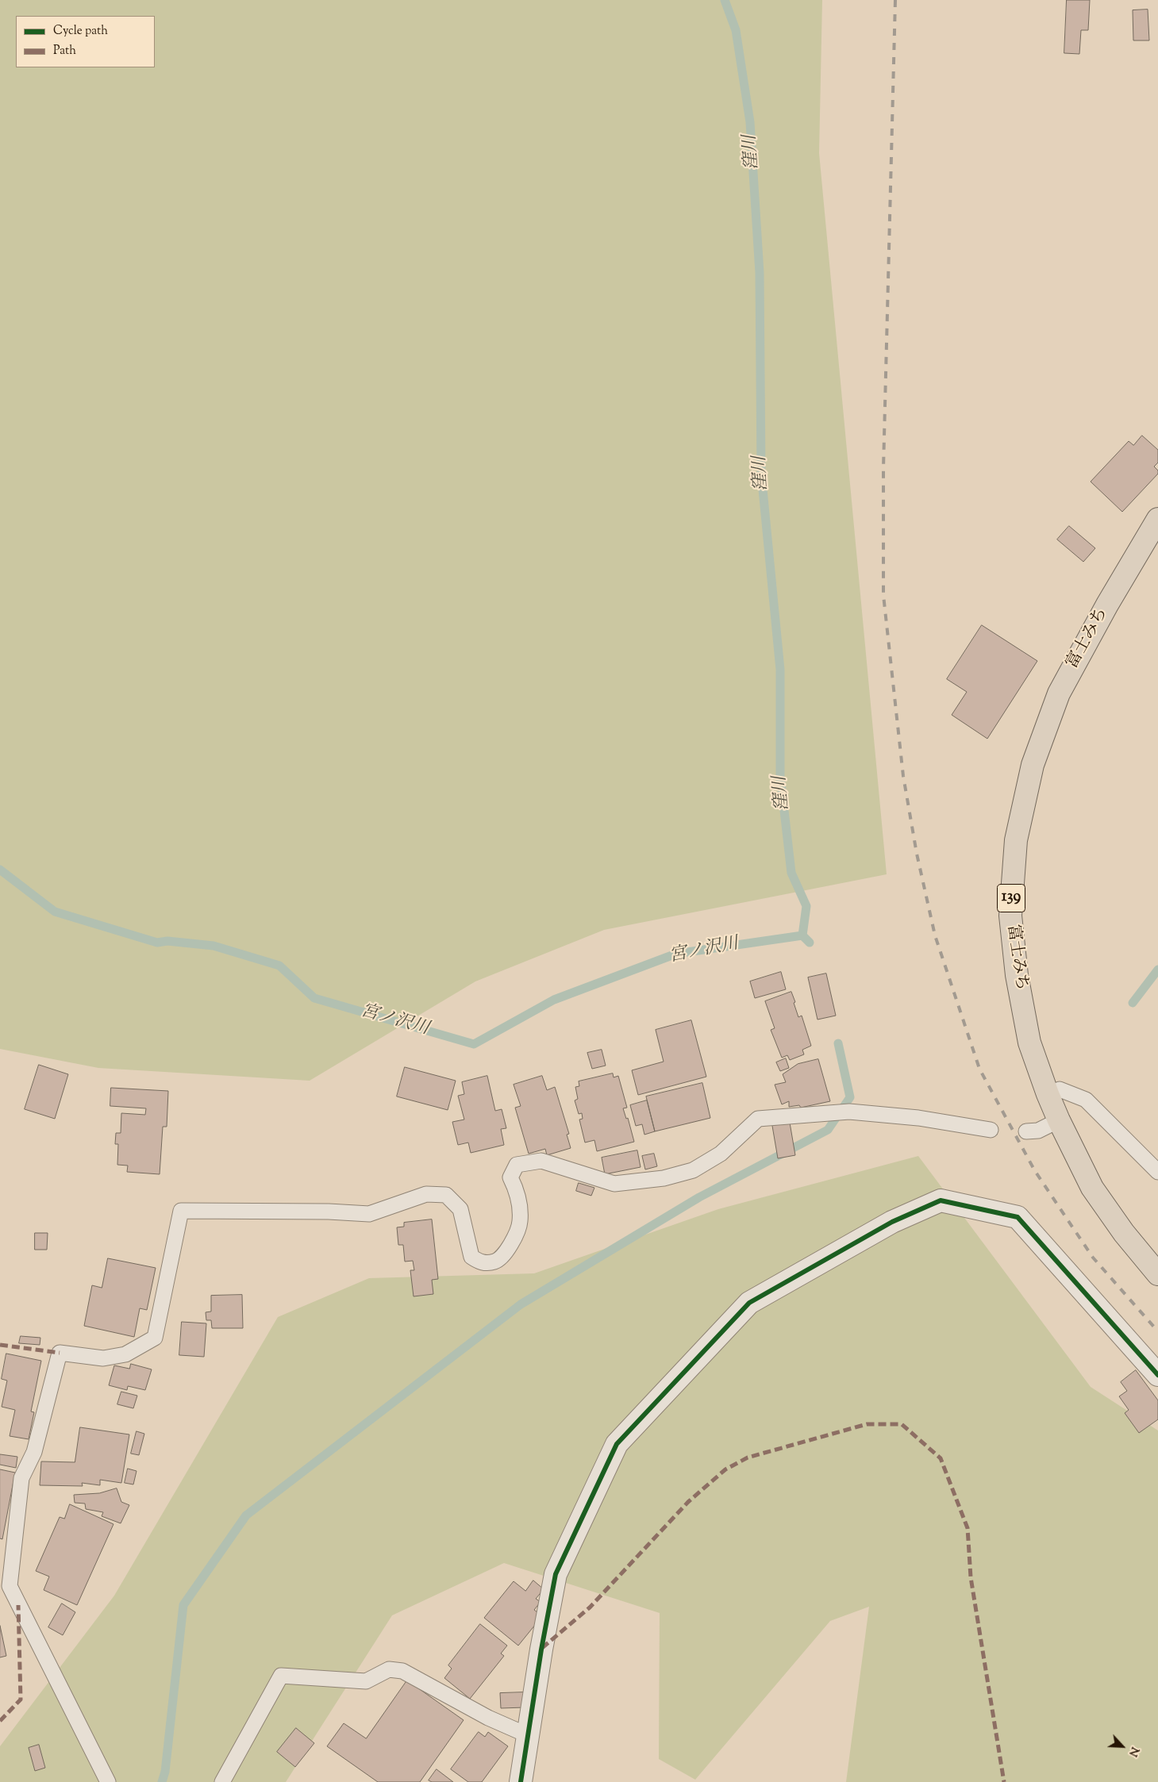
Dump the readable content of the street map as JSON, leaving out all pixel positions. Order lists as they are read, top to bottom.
{
  "streets": {
    "highway": ["富士みち", "139"]
  },
  "water": ["窪川", "宮ノ沢川"],
  "legend": ["Cycle path", "Path"],
  "north": "bottom right"
}
